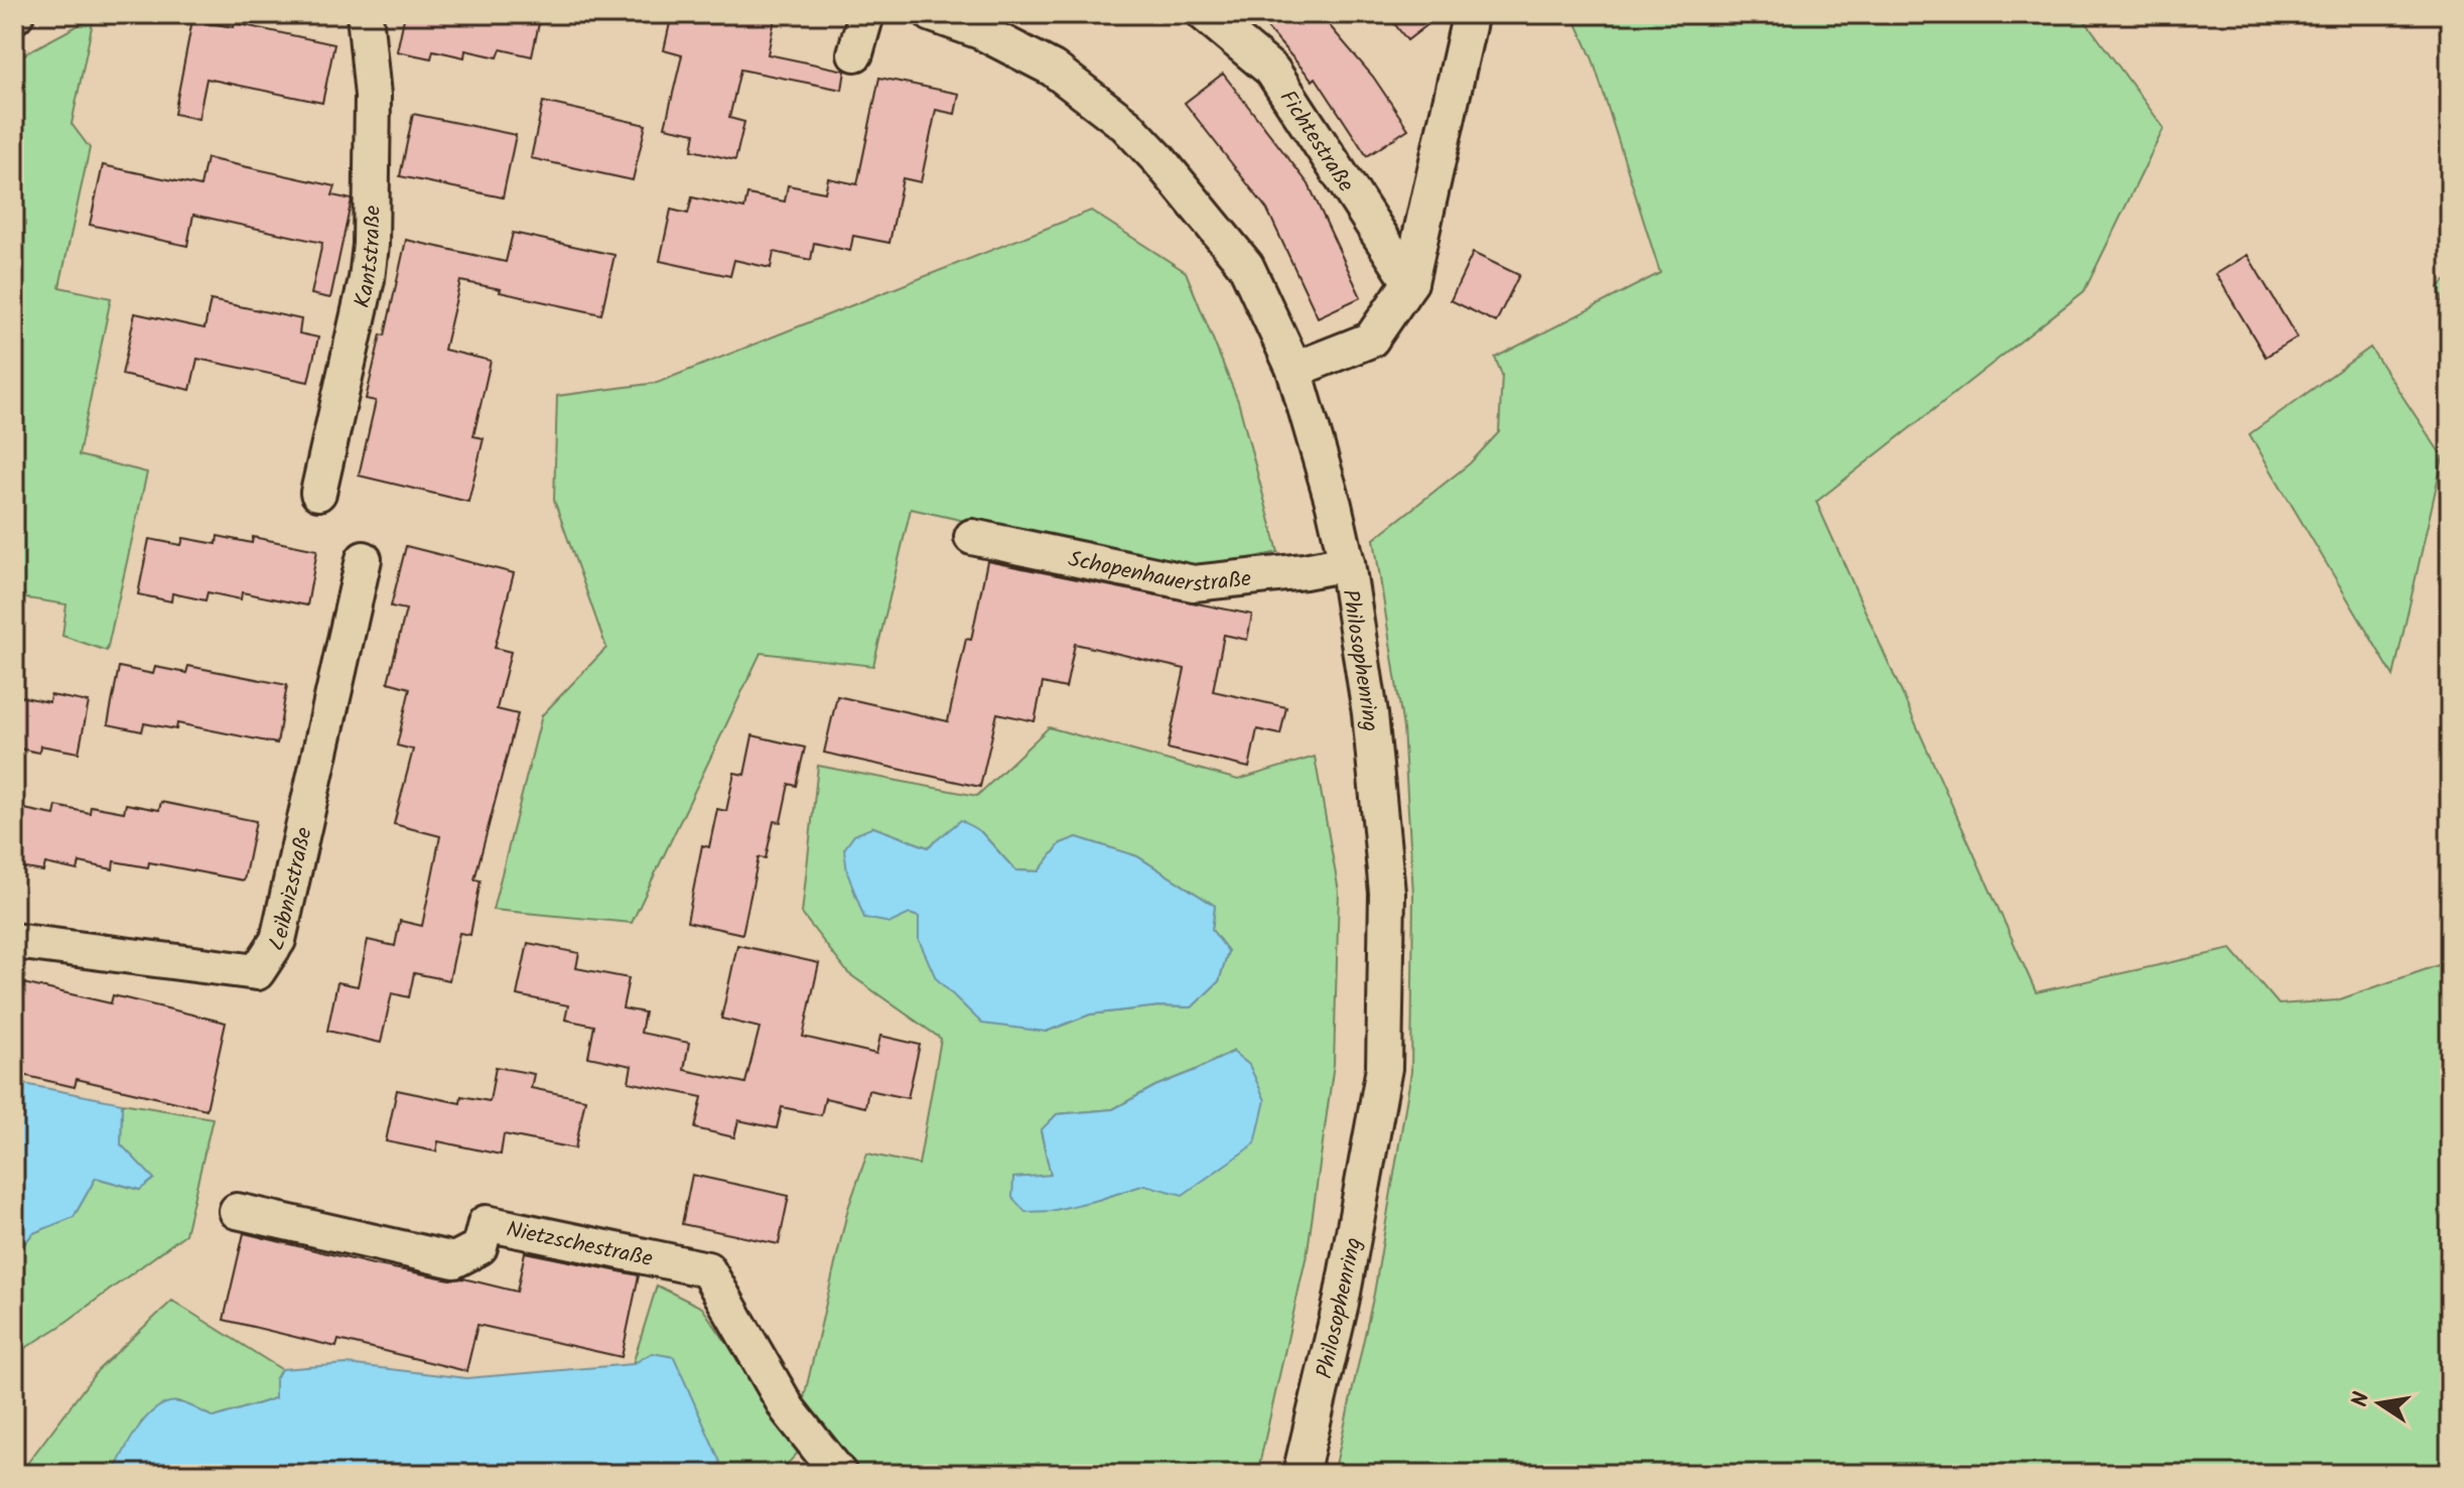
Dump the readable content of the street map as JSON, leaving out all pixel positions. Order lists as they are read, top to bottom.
{
  "streets": {
    "street": [
      "Fichtestraße",
      "Kantstraße",
      "Schopenhauerstraße",
      "Philosophenring",
      "Leibnizstraße",
      "Nietzschestraße"
    ]
  },
  "crossings": [
    ["Schopenhauerstraße", "Philosophenring"]
  ],
  "north": "left"
}
